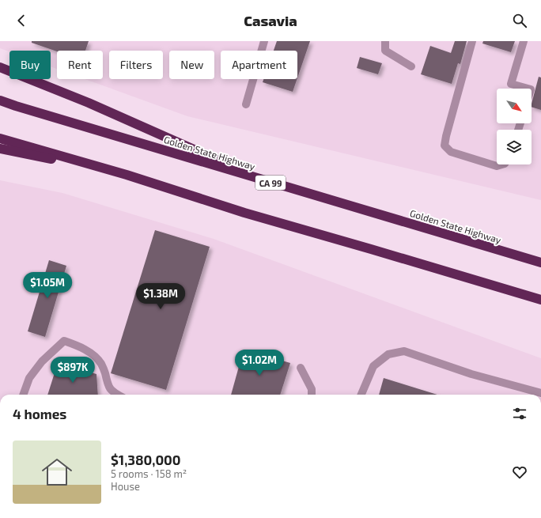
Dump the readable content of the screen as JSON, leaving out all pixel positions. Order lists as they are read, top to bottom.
{
  "streets": {
    "highway": ["Golden State Highway", "CA 99"]
  },
  "north": "bottom right",
  "page": {
    "header": "Casavia",
    "chip": [
      "Buy",
      "Rent",
      "Filters",
      "New",
      "Apartment"
    ],
    "price": [
      "$1.05M",
      "$1.38M",
      "$1.02M",
      "$897K"
    ],
    "heading": "4 homes",
    "list": [
      {
        "name": "$1,380,000",
        "note": "5 rooms · 158 m² · House"
      }
    ]
  }
}
